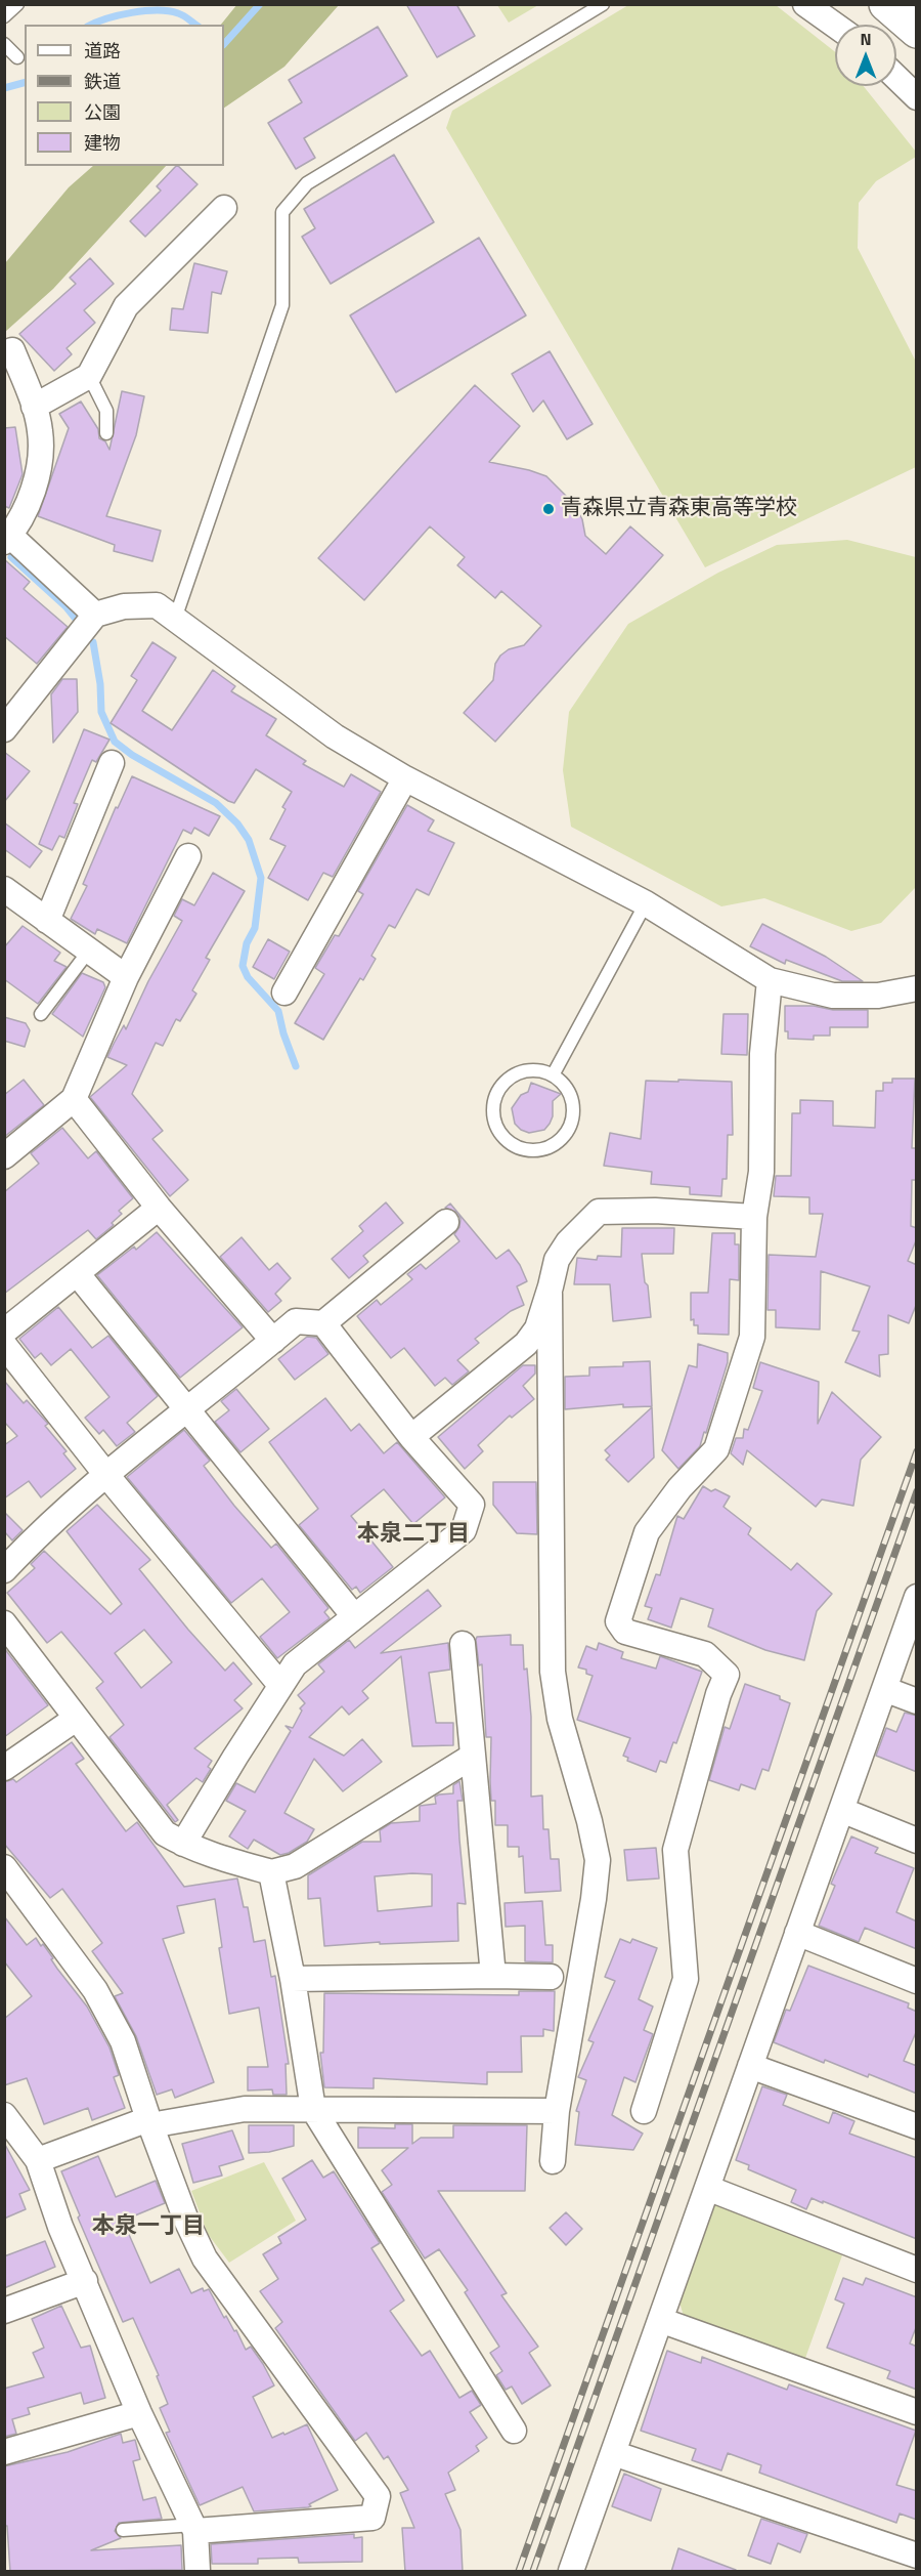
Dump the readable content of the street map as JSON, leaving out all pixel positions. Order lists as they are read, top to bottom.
{
  "districts": ["本泉二丁目", "本泉一丁目"],
  "places": ["青森県立青森東高等学校"],
  "legend": [
    "道路",
    "鉄道",
    "公園",
    "建物"
  ],
  "north": "top"
}
